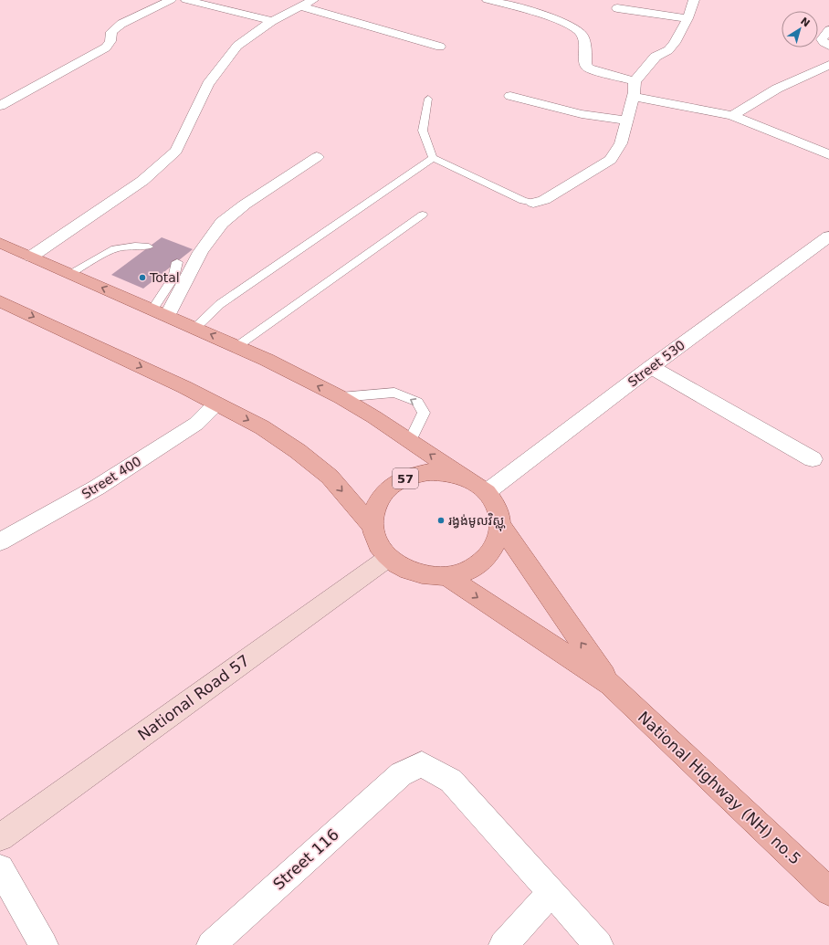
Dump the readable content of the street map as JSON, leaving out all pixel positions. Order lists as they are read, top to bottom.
{
  "streets": {
    "main road": ["57", "National Road 57", "National Highway (NH) no.5"],
    "street": ["Street 530", "Street 400", "Street 116"]
  },
  "crossings": [
    ["Street 530", "57"],
    ["Street 530", "National Road 57"],
    ["57", "National Road 57"]
  ],
  "places": ["Total", "រង្វង់មូលវិស្ណុ"],
  "north": "top right"
}
